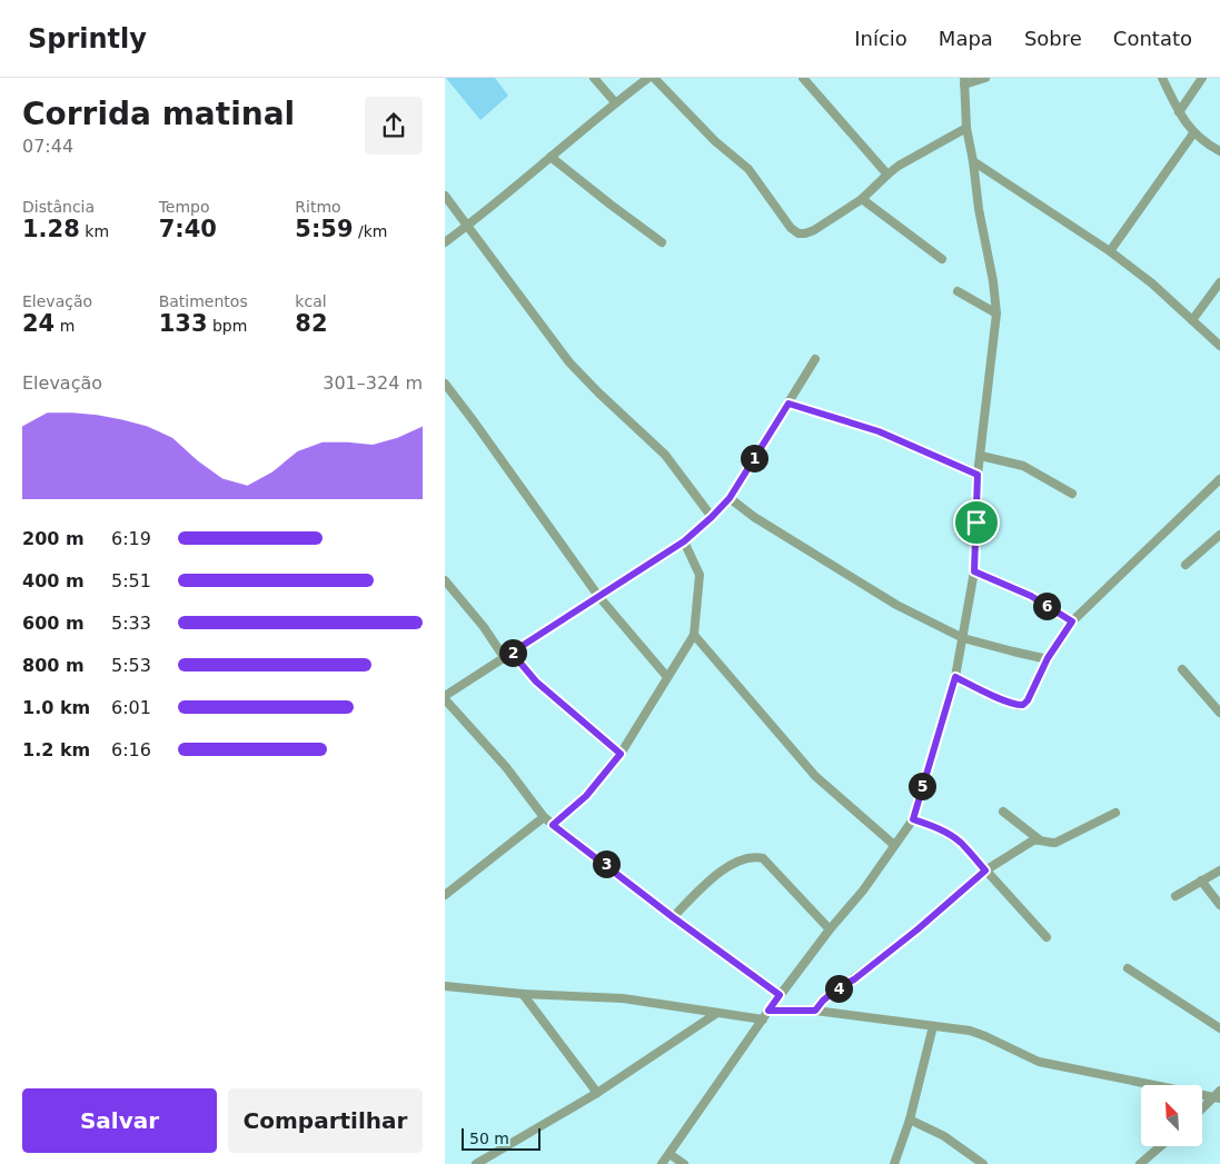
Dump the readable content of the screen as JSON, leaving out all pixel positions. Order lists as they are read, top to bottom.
{
  "scale_bar": "50 m",
  "north": "top left",
  "page": {
    "header": "Sprintly",
    "nav": [
      "Início",
      "Mapa",
      "Sobre",
      "Contato"
    ],
    "heading": ["Corrida matinal", "07:44"],
    "stats": [
      ["Distância", "1.28 km"],
      ["Tempo", "7:40"],
      ["Ritmo", "5:59 /km"],
      ["Elevação", "24 m"],
      ["Batimentos", "133 bpm"],
      ["kcal", "82"]
    ],
    "chart": ["Elevação", "301–324 m"],
    "pins": [
      "1",
      "6",
      "2",
      "5",
      "3",
      "4"
    ],
    "list": [
      {
        "name": "200 m",
        "note": "6:19"
      },
      {
        "name": "400 m",
        "note": "5:51"
      },
      {
        "name": "600 m",
        "note": "5:33"
      },
      {
        "name": "800 m",
        "note": "5:53"
      },
      {
        "name": "1.0 km",
        "note": "6:01"
      },
      {
        "name": "1.2 km",
        "note": "6:16"
      }
    ],
    "buttons": ["Salvar", "Compartilhar"],
    "scale": "50 m"
  }
}
